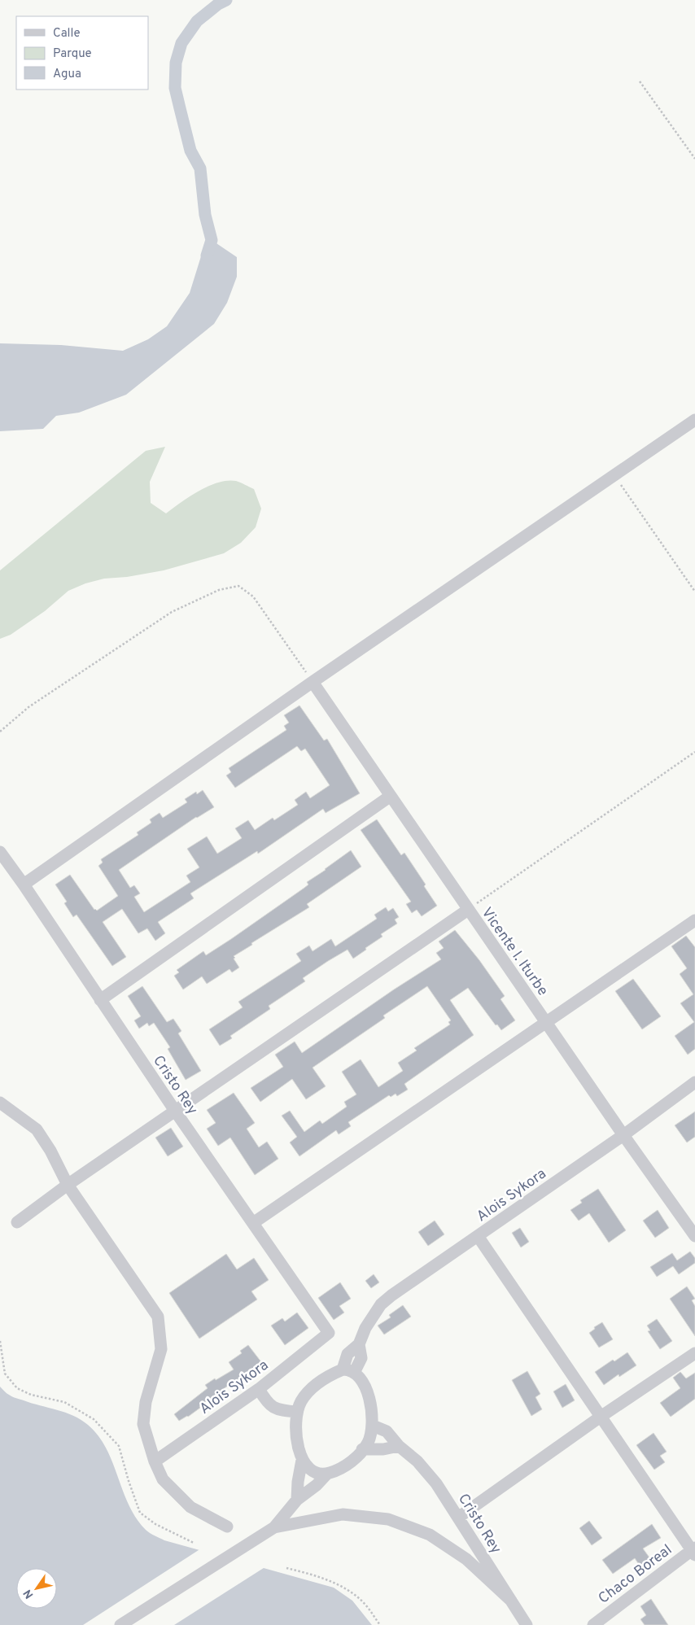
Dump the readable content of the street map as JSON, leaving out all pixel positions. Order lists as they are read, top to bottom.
{
  "streets": {
    "street": [
      "Vicente I. Iturbe",
      "Cristo Rey",
      "Alois Sykora",
      "Chaco Boreal"
    ]
  },
  "crossings": [
    ["Vicente I. Iturbe", "Alois Sykora"],
    ["Cristo Rey", "Alois Sykora"]
  ],
  "legend": ["Calle", "Parque", "Agua"],
  "north": "bottom left"
}
